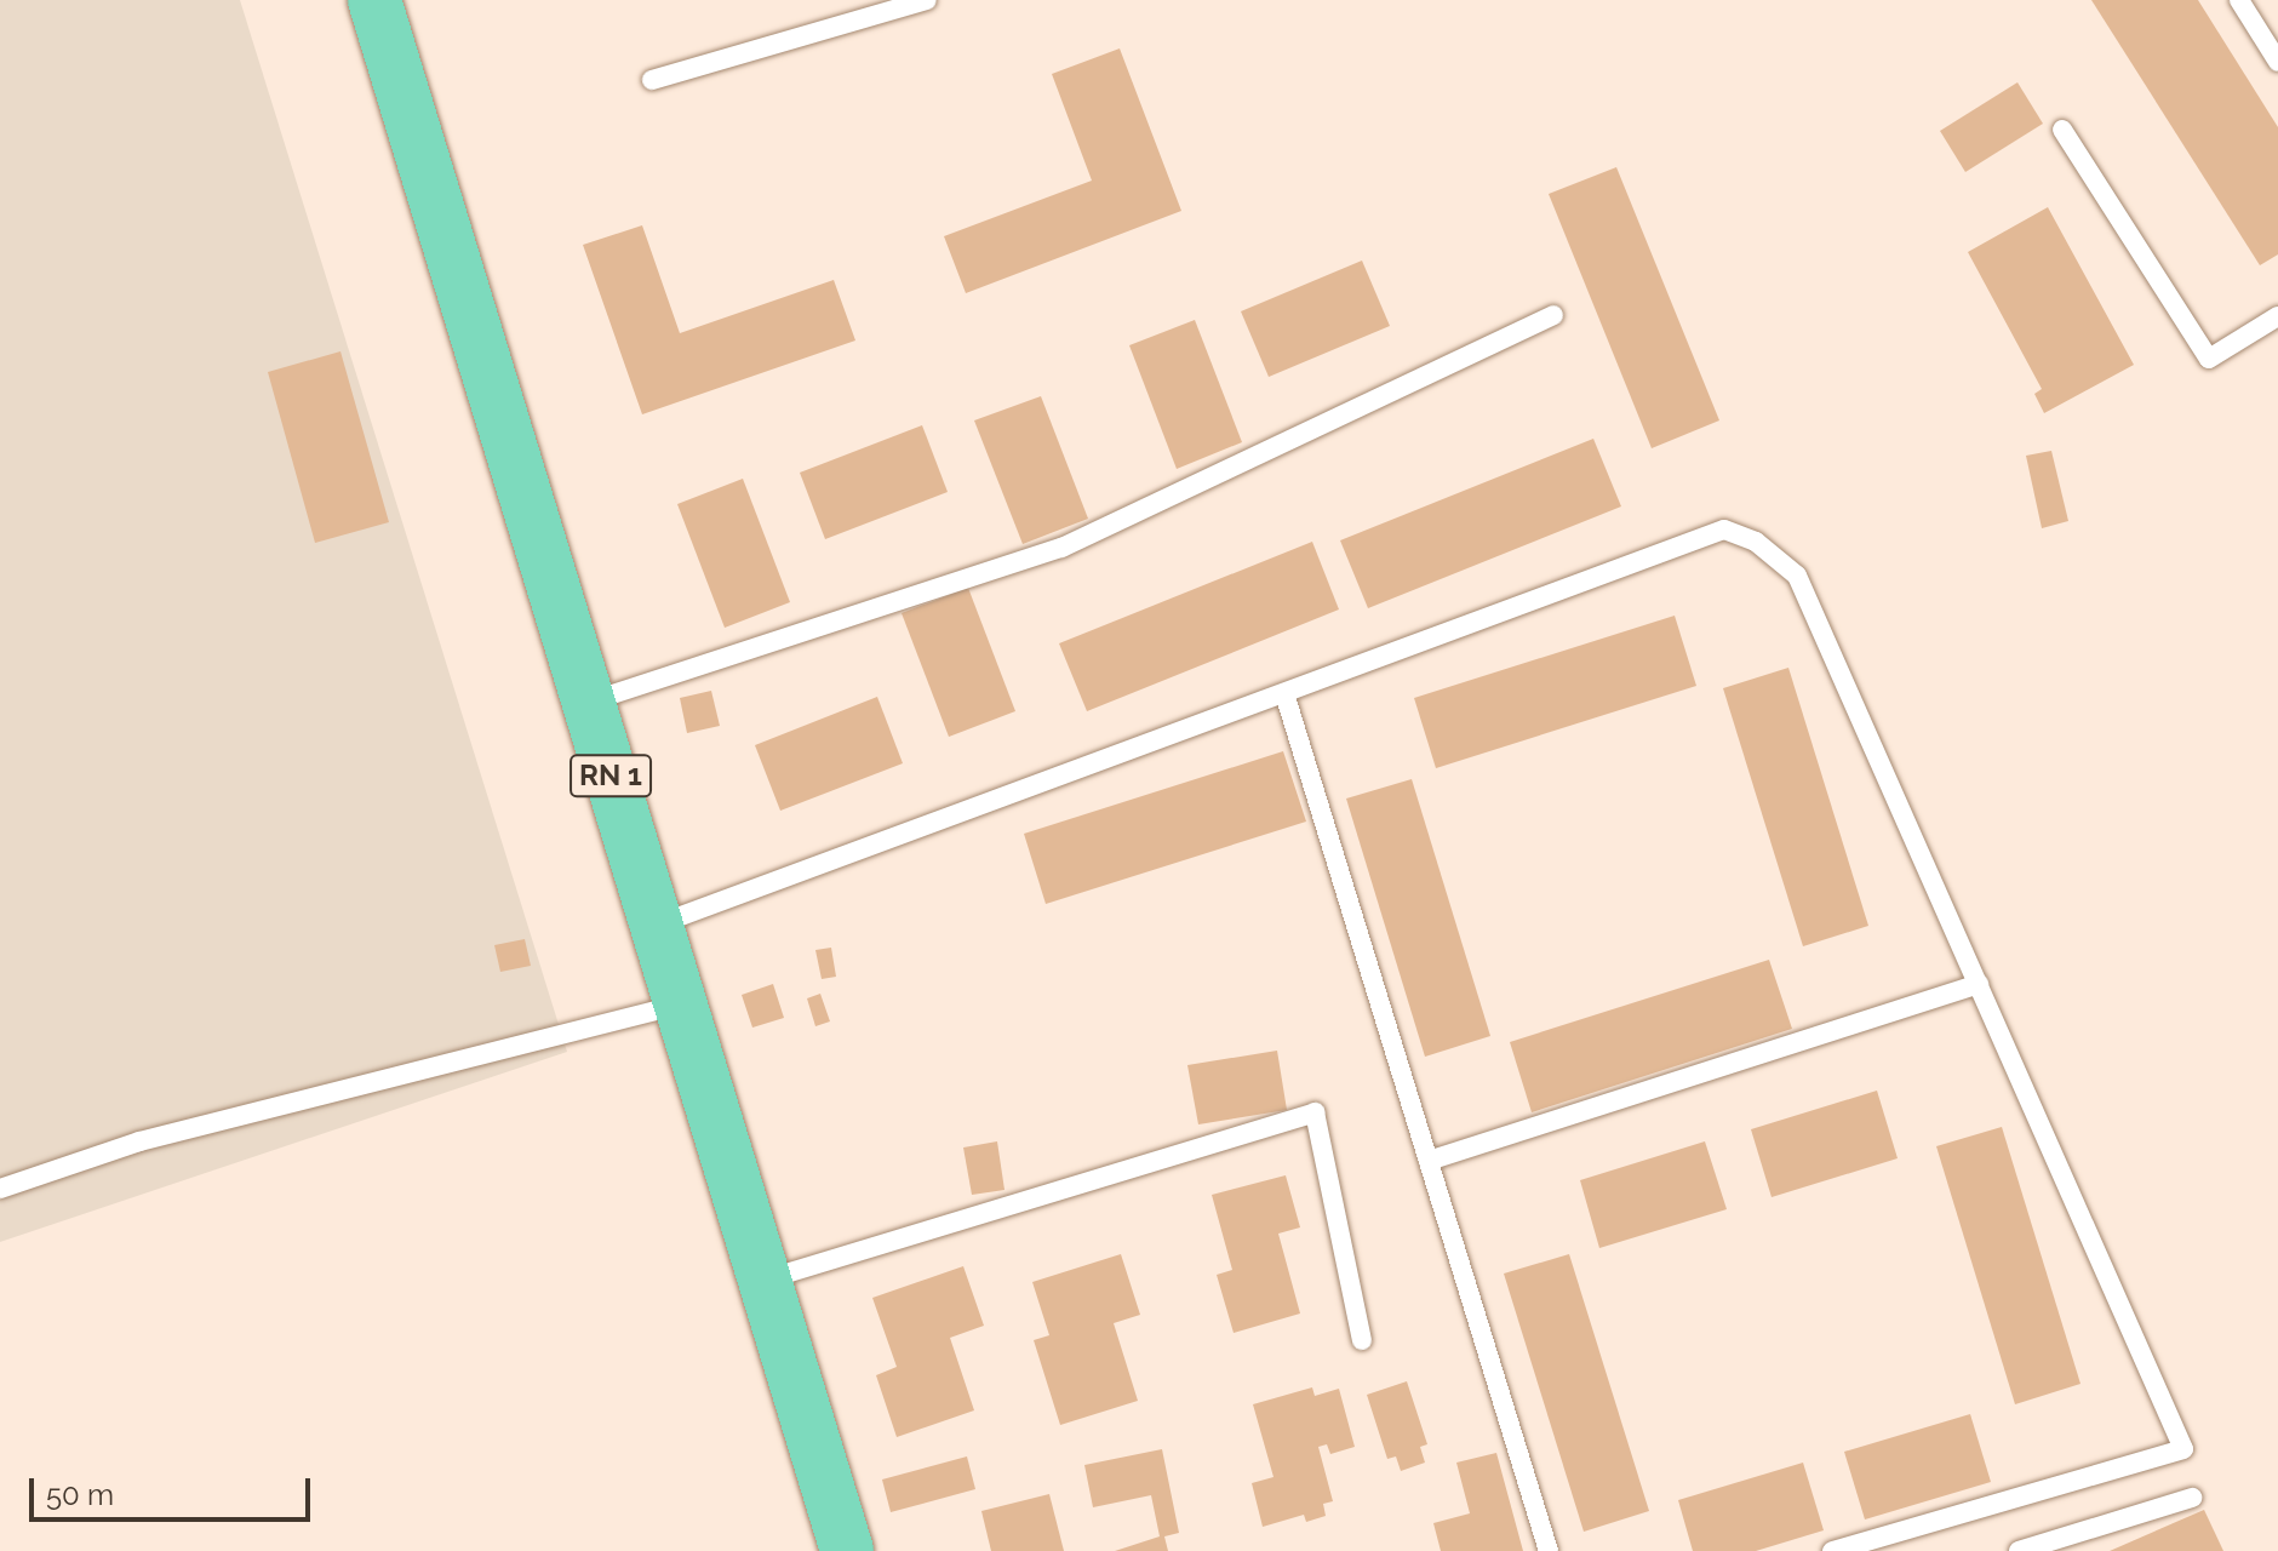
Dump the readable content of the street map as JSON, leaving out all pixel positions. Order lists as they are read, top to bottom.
{
  "streets": {
    "main road": ["RN 1"]
  },
  "scale_bar": "50 m"
}
